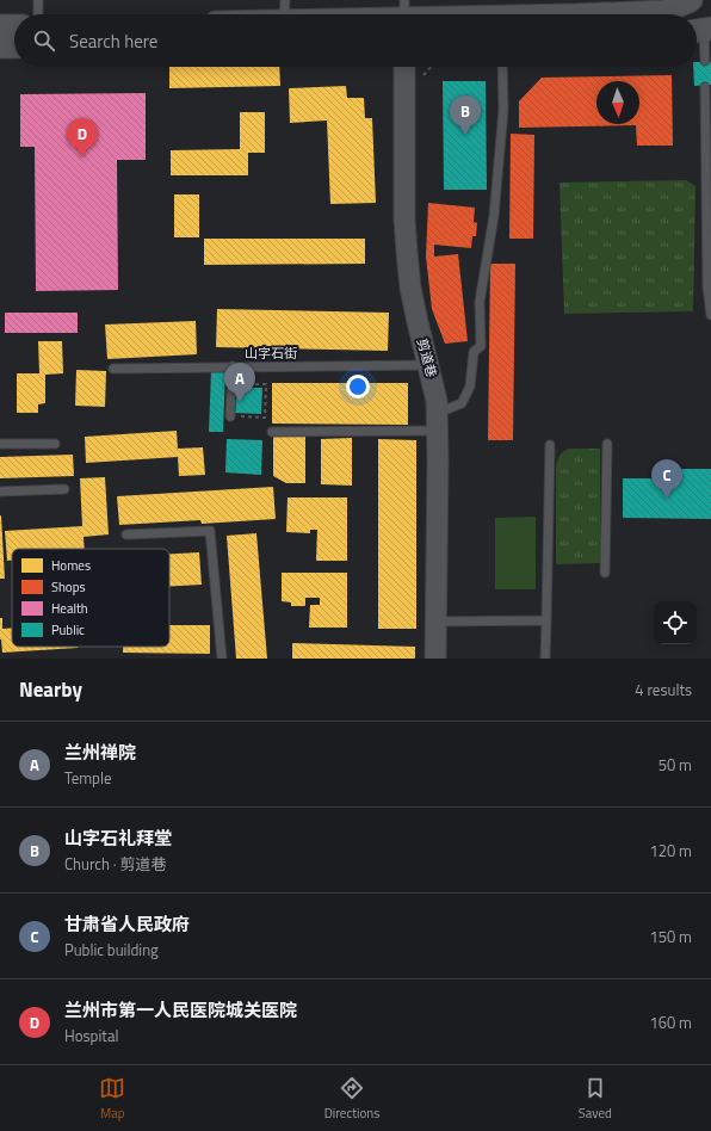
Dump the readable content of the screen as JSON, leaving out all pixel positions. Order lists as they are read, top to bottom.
{
  "streets": {
    "street": ["剪道巷"],
    "lane": ["山字石街"]
  },
  "crossings": [
    ["山字石街", "剪道巷"]
  ],
  "legend": [
    "Homes",
    "Shops",
    "Health",
    "Public"
  ],
  "north": "bottom",
  "page": {
    "search": "Search here",
    "pins": [
      "B",
      "D",
      "A",
      "C"
    ],
    "heading": ["Nearby", "4 results"],
    "list": [
      {
        "mark": "A",
        "name": "兰州禅院",
        "note": "Temple",
        "value": "50 m"
      },
      {
        "mark": "B",
        "name": "山字石礼拜堂",
        "note": "Church · 剪道巷",
        "value": "120 m"
      },
      {
        "mark": "C",
        "name": "甘肃省人民政府",
        "note": "Public building",
        "value": "150 m"
      },
      {
        "mark": "D",
        "name": "兰州市第一人民医院城关医院",
        "note": "Hospital",
        "value": "160 m"
      }
    ],
    "nav": ["Map", "Directions", "Saved"]
  }
}
